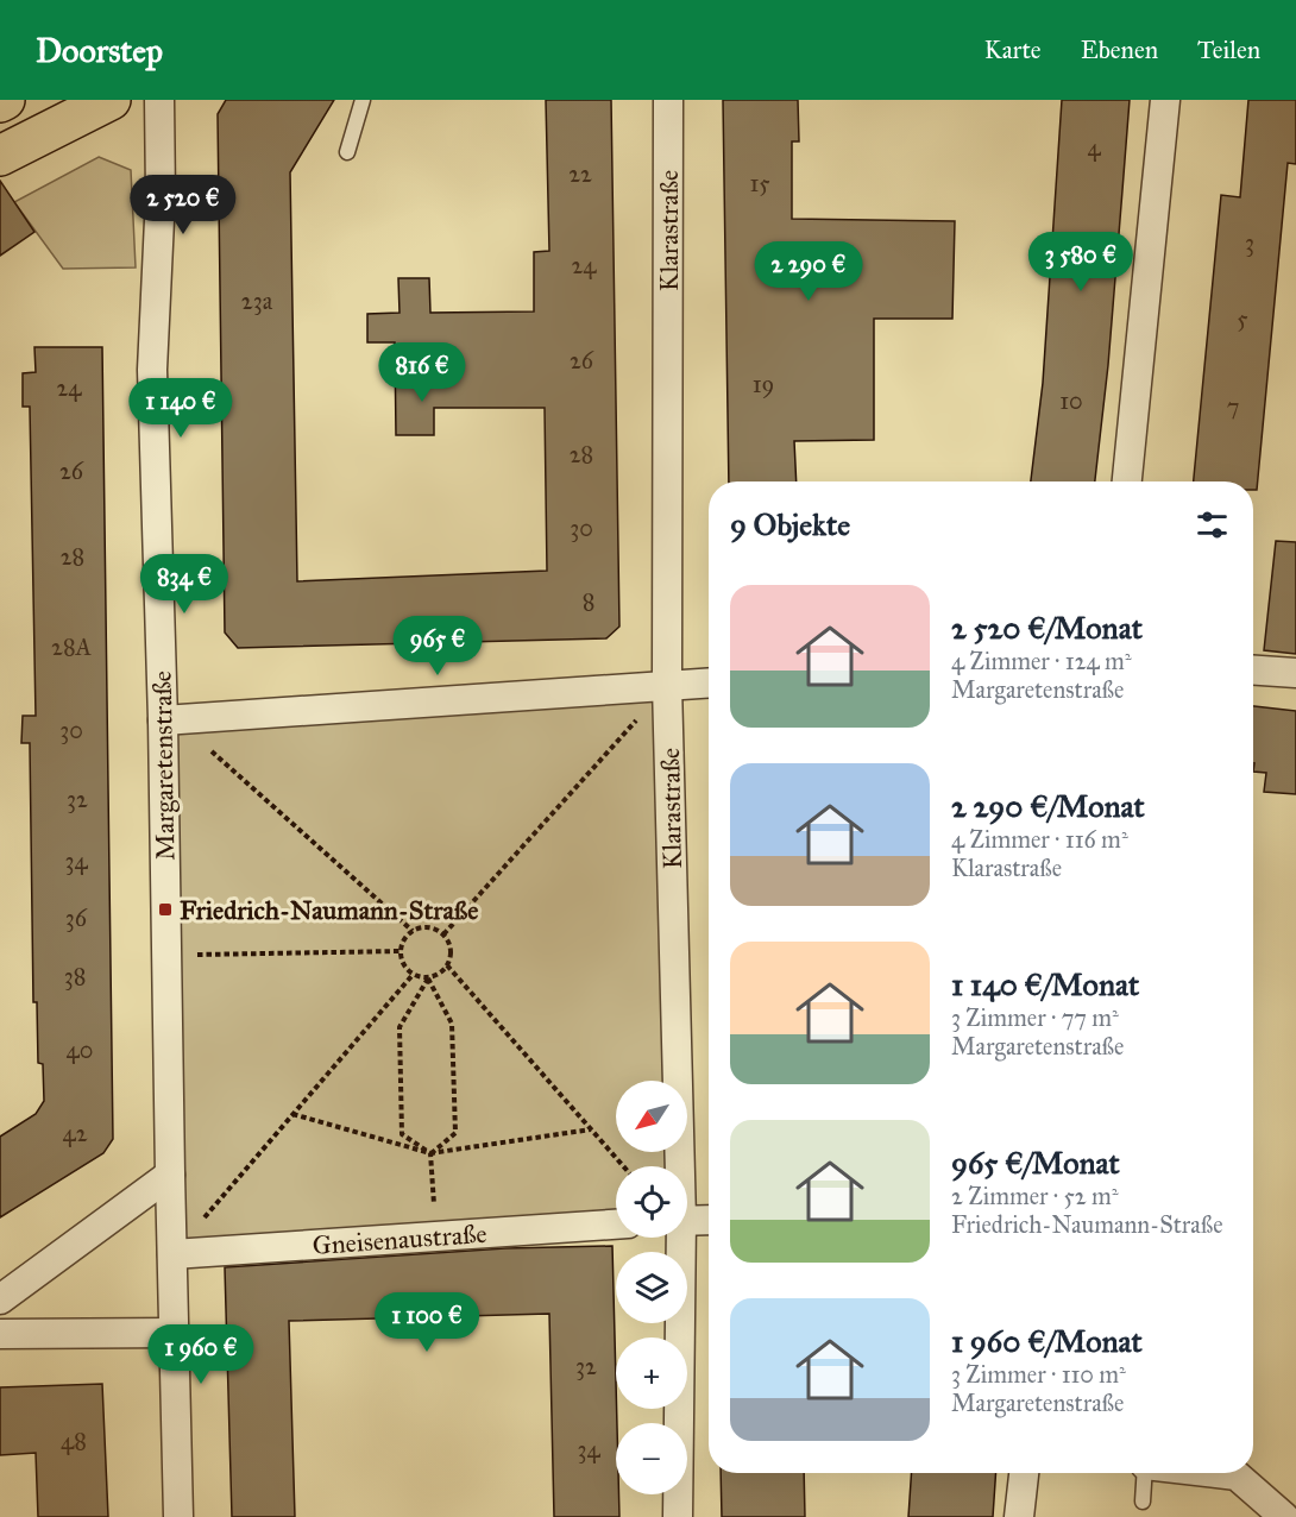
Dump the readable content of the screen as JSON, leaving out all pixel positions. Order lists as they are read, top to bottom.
{
  "streets": {
    "street": ["Klarastraße", "Margaretenstraße", "Gneisenaustraße"]
  },
  "crossings": [
    ["Margaretenstraße", "Gneisenaustraße"]
  ],
  "places": {
    "transit": ["Friedrich-Naumann-Straße"]
  },
  "house_numbers": [
    "4",
    "22",
    "15",
    "3",
    "24",
    "23a",
    "5",
    "26",
    "19",
    "24",
    "10",
    "7",
    "28",
    "26",
    "30",
    "28",
    "8",
    "28A",
    "30",
    "32",
    "34",
    "36",
    "38",
    "40",
    "42",
    "32",
    "48",
    "34"
  ],
  "north": "bottom left",
  "page": {
    "header": "Doorstep",
    "nav": ["Karte", "Ebenen", "Teilen"],
    "price": [
      "2 520 €",
      "3 580 €",
      "2 290 €",
      "816 €",
      "1 140 €",
      "834 €",
      "965 €",
      "1 100 €",
      "1 960 €"
    ],
    "heading": "9 Objekte",
    "list": [
      {
        "name": "2 520 €/Monat",
        "note": "4 Zimmer · 124 m² · Margaretenstraße"
      },
      {
        "name": "2 290 €/Monat",
        "note": "4 Zimmer · 116 m² · Klarastraße"
      },
      {
        "name": "1 140 €/Monat",
        "note": "3 Zimmer · 77 m² · Margaretenstraße"
      },
      {
        "name": "965 €/Monat",
        "note": "2 Zimmer · 52 m² · Friedrich-Naumann-Straße"
      },
      {
        "name": "1 960 €/Monat",
        "note": "3 Zimmer · 110 m² · Margaretenstraße"
      }
    ],
    "map_buttons": ["+", "−"]
  }
}
